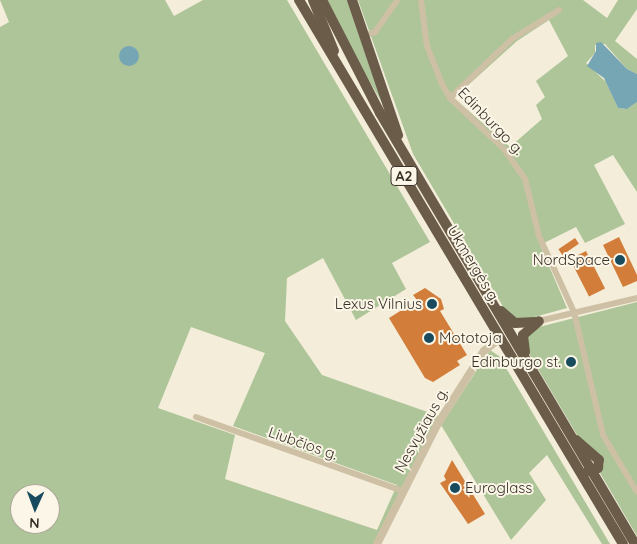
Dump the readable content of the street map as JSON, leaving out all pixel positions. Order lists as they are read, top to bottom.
{
  "streets": {
    "highway": ["A2", "Ukmergės g."],
    "street": ["Edinburgo g.", "Nesvyžiaus g.", "Liubčios g."]
  },
  "crossings": [
    ["A2", "Ukmergės g."],
    ["Ukmergės g.", "Nesvyžiaus g."],
    ["Nesvyžiaus g.", "Liubčios g."]
  ],
  "places": [
    "NordSpace",
    "Lexus Vilnius",
    "Mototoja",
    "Edinburgo st.",
    "Euroglass"
  ],
  "north": "bottom"
}
